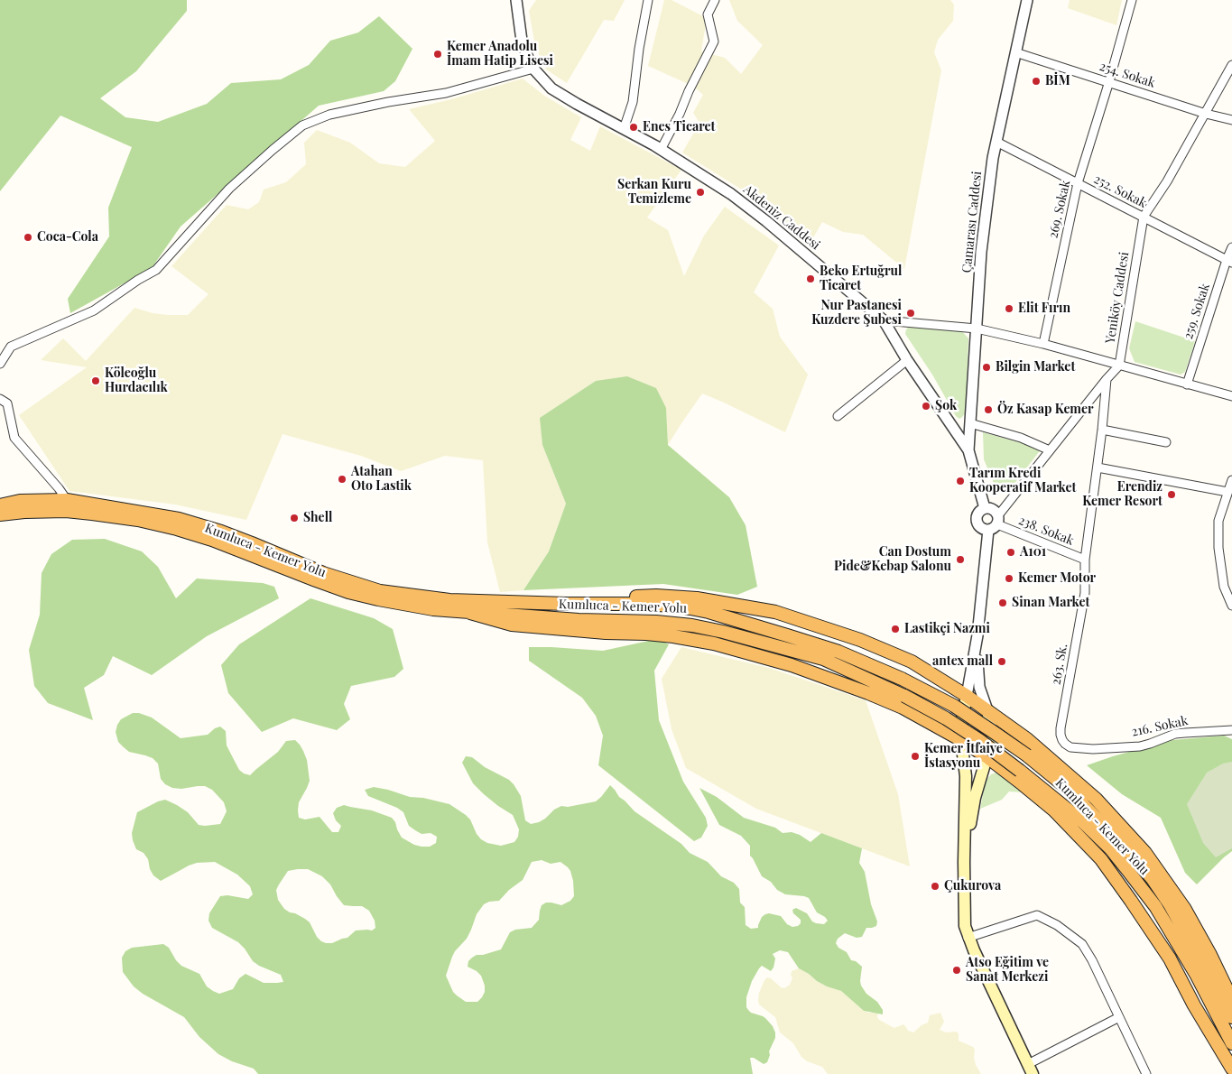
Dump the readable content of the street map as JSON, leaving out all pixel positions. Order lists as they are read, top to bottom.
{
  "streets": {
    "highway": ["Kumluca - Kemer Yolu"],
    "street": [
      "254. Sokak",
      "252. Sokak",
      "269. Sokak",
      "Akdeniz Caddesi",
      "Çamarası Caddesi",
      "Yeniköy Caddesi",
      "259. Sokak",
      "238. Sokak",
      "263. Sk.",
      "216. Sokak"
    ]
  },
  "crossings": [
    ["254. Sokak", "269. Sokak"],
    ["254. Sokak", "Çamarası Caddesi"],
    ["254. Sokak", "Yeniköy Caddesi"],
    ["252. Sokak", "269. Sokak"],
    ["252. Sokak", "Çamarası Caddesi"],
    ["252. Sokak", "Yeniköy Caddesi"],
    ["252. Sokak", "259. Sokak"],
    ["Akdeniz Caddesi", "Çamarası Caddesi"],
    ["Akdeniz Caddesi", "238. Sokak"],
    ["238. Sokak", "263. Sk."],
    ["263. Sk.", "216. Sokak"]
  ],
  "places": [
    "Kemer Anadolu İmam Hatip Lisesi",
    "BİM",
    "Enes Ticaret",
    "Serkan Kuru Temizleme",
    "Coca-Cola",
    "Beko Ertuğrul Ticaret",
    "Elit Fırın",
    "Nur Pastanesi Kuzdere Şubesi",
    "Bilgin Market",
    "Köleoğlu Hurdacılık",
    "Şok",
    "Öz Kasap Kemer",
    "Atahan Oto Lastik",
    "Tarım Kredi Kooperatif Market",
    "Erendiz Kemer Resort",
    "Shell",
    "A101",
    "Can Dostum Pide&Kebap Salonu",
    "Kemer Motor",
    "Sinan Market",
    "Lastikçi Nazmi",
    "antex mall",
    "Kemer İtfaiye İstasyonu",
    "Çukurova",
    "Atso Eğitim ve Sanat Merkezi"
  ]
}
